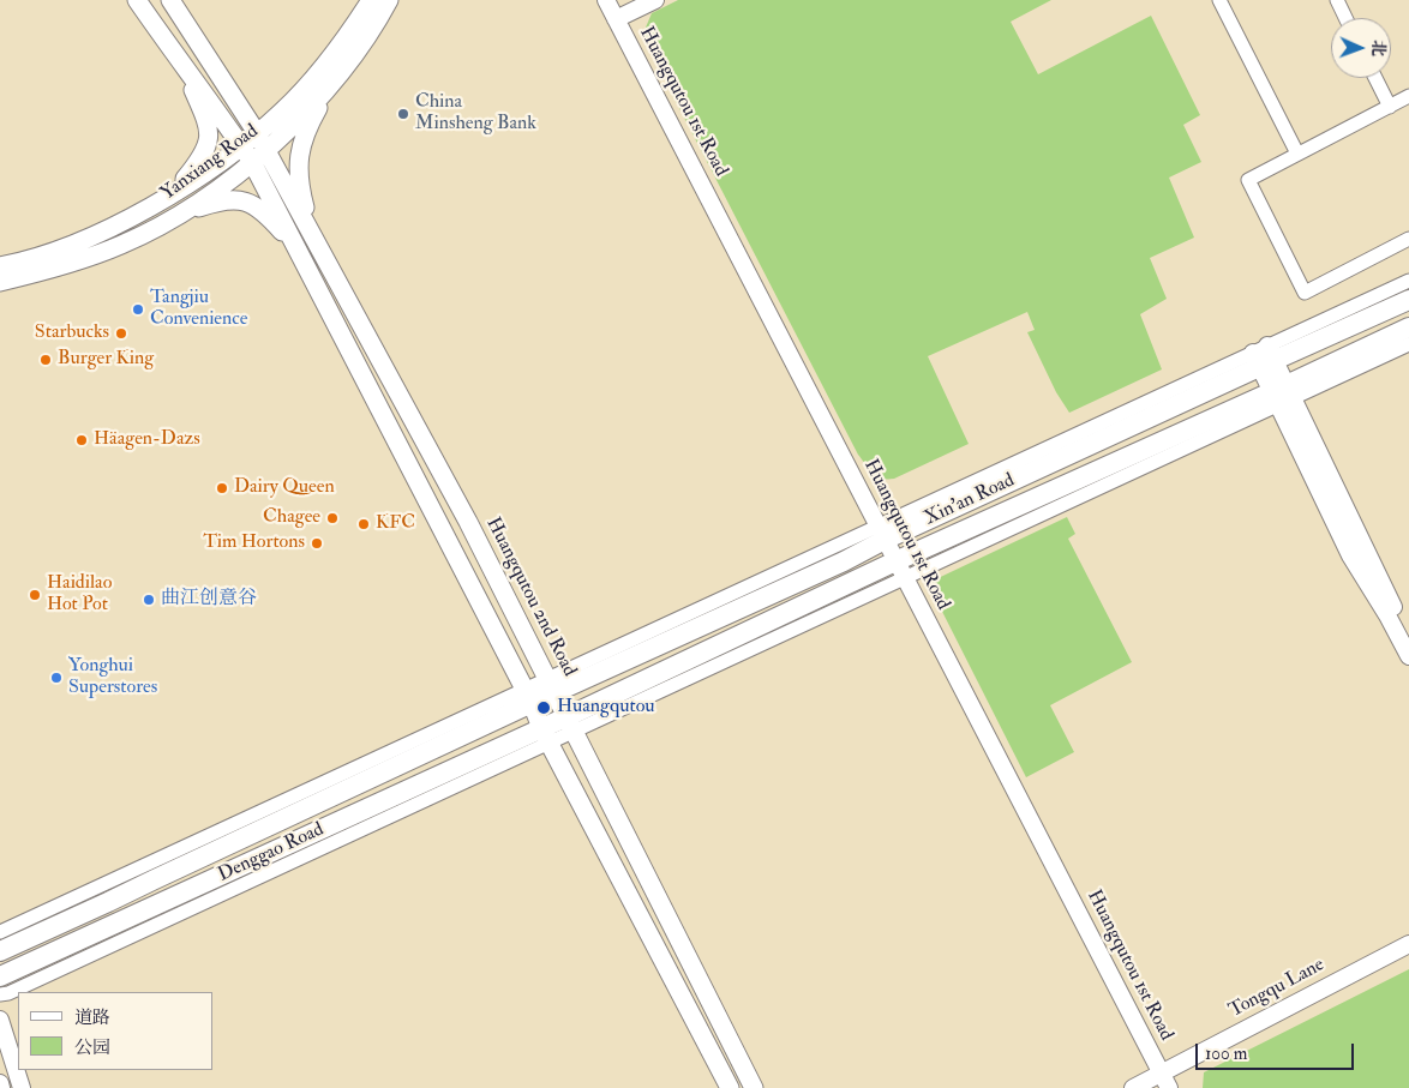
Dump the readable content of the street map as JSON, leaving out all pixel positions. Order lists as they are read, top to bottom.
{
  "streets": {
    "main road": [
      "Yanxiang Road",
      "Xin'an Road",
      "Huangqutou 2nd Road",
      "Denggao Road"
    ],
    "street": ["Huangqutou 1st Road", "Tongqu Lane"]
  },
  "crossings": [
    ["Huangqutou 1st Road", "Xin'an Road"],
    ["Huangqutou 1st Road", "Tongqu Lane"],
    ["Yanxiang Road", "Huangqutou 2nd Road"],
    ["Xin'an Road", "Huangqutou 2nd Road"],
    ["Xin'an Road", "Denggao Road"]
  ],
  "places": [
    "China Minsheng Bank",
    "Tangjiu Convenience",
    "Starbucks",
    "Burger King",
    "Häagen-Dazs",
    "Dairy Queen",
    "Chagee",
    "KFC",
    "Tim Hortons",
    "Haidilao Hot Pot",
    "曲江创意谷",
    "Yonghui Superstores",
    "Huangqutou"
  ],
  "legend": ["道路", "公园"],
  "scale_bar": "100 m",
  "north": "right"
}
